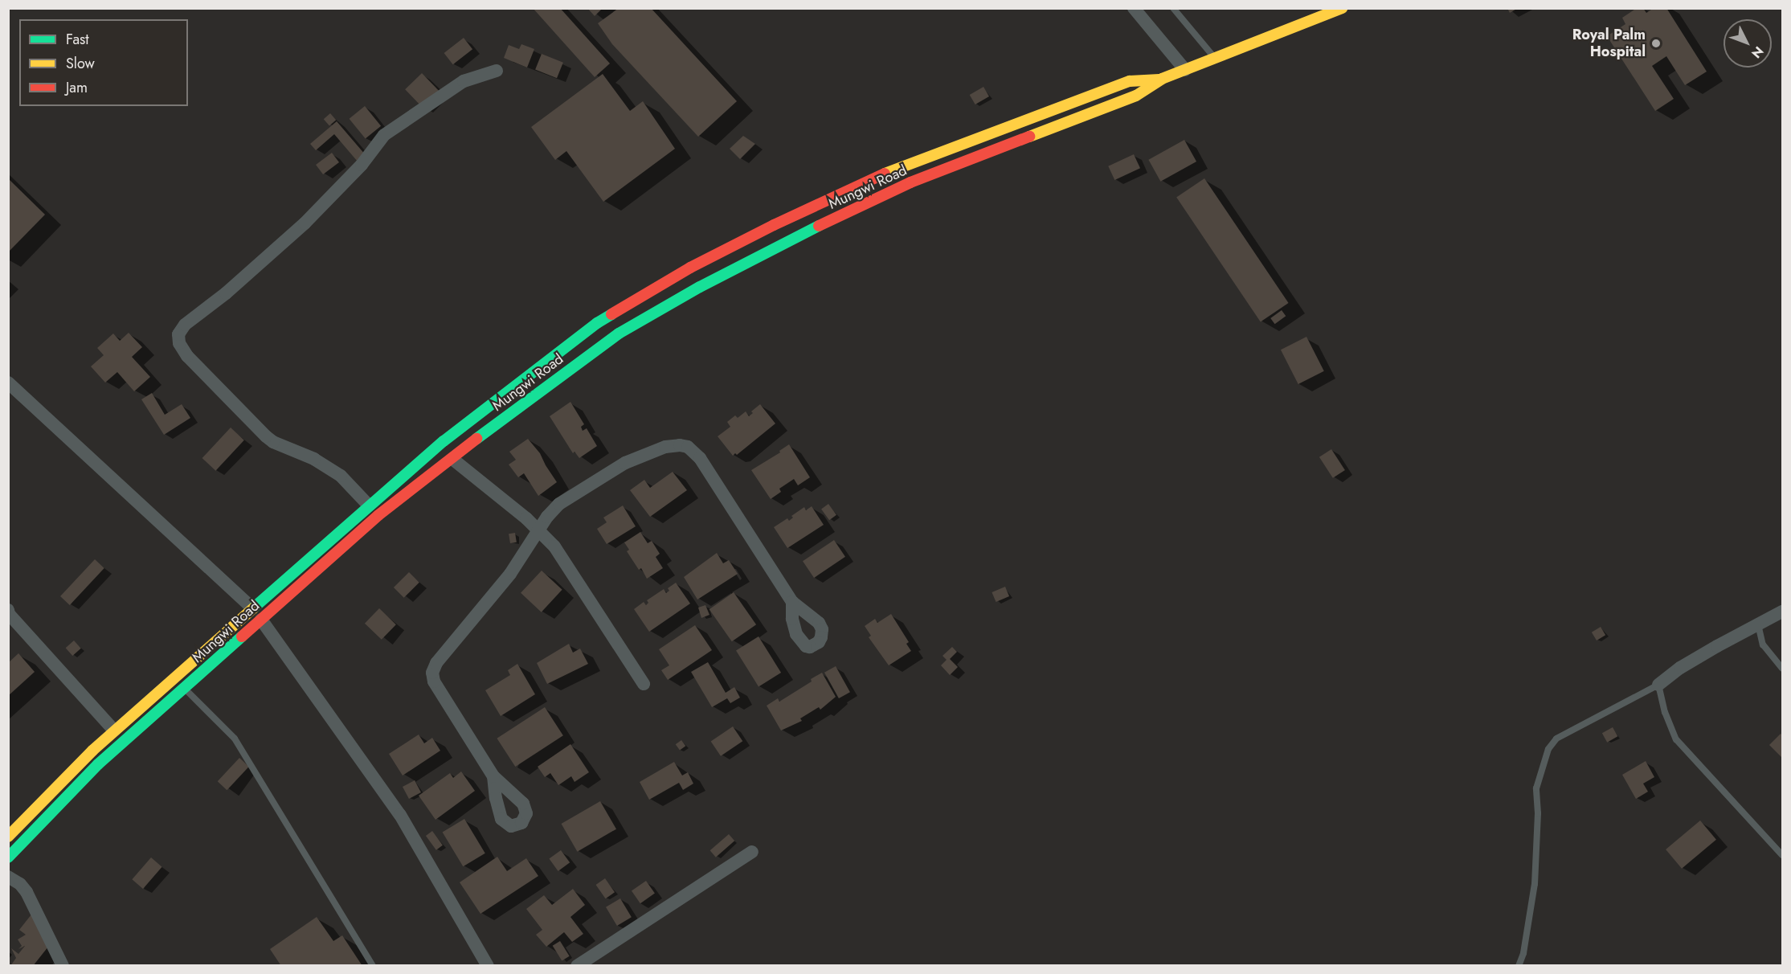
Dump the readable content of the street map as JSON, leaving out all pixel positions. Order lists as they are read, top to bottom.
{
  "streets": {
    "main road": ["Mungwi Road"]
  },
  "places": ["Royal Palm Hospital"],
  "legend": ["Fast", "Slow", "Jam"],
  "north": "bottom right"
}
